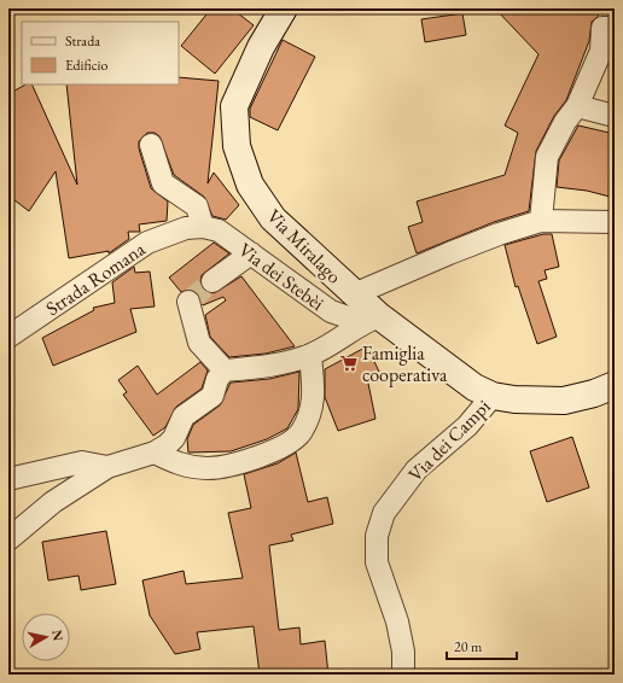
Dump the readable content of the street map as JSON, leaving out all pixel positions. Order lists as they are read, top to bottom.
{
  "streets": {
    "street": [
      "Via Miralago",
      "Via dei Stebèi",
      "Strada Romana",
      "Via dei Campi"
    ]
  },
  "crossings": [
    ["Via Miralago", "Via dei Stebèi"],
    ["Via Miralago", "Via dei Campi"],
    ["Via dei Stebèi", "Strada Romana"]
  ],
  "places": {
    "supermarket": ["Famiglia cooperativa"]
  },
  "legend": ["Strada", "Edificio"],
  "scale_bar": "20 m",
  "north": "right"
}
